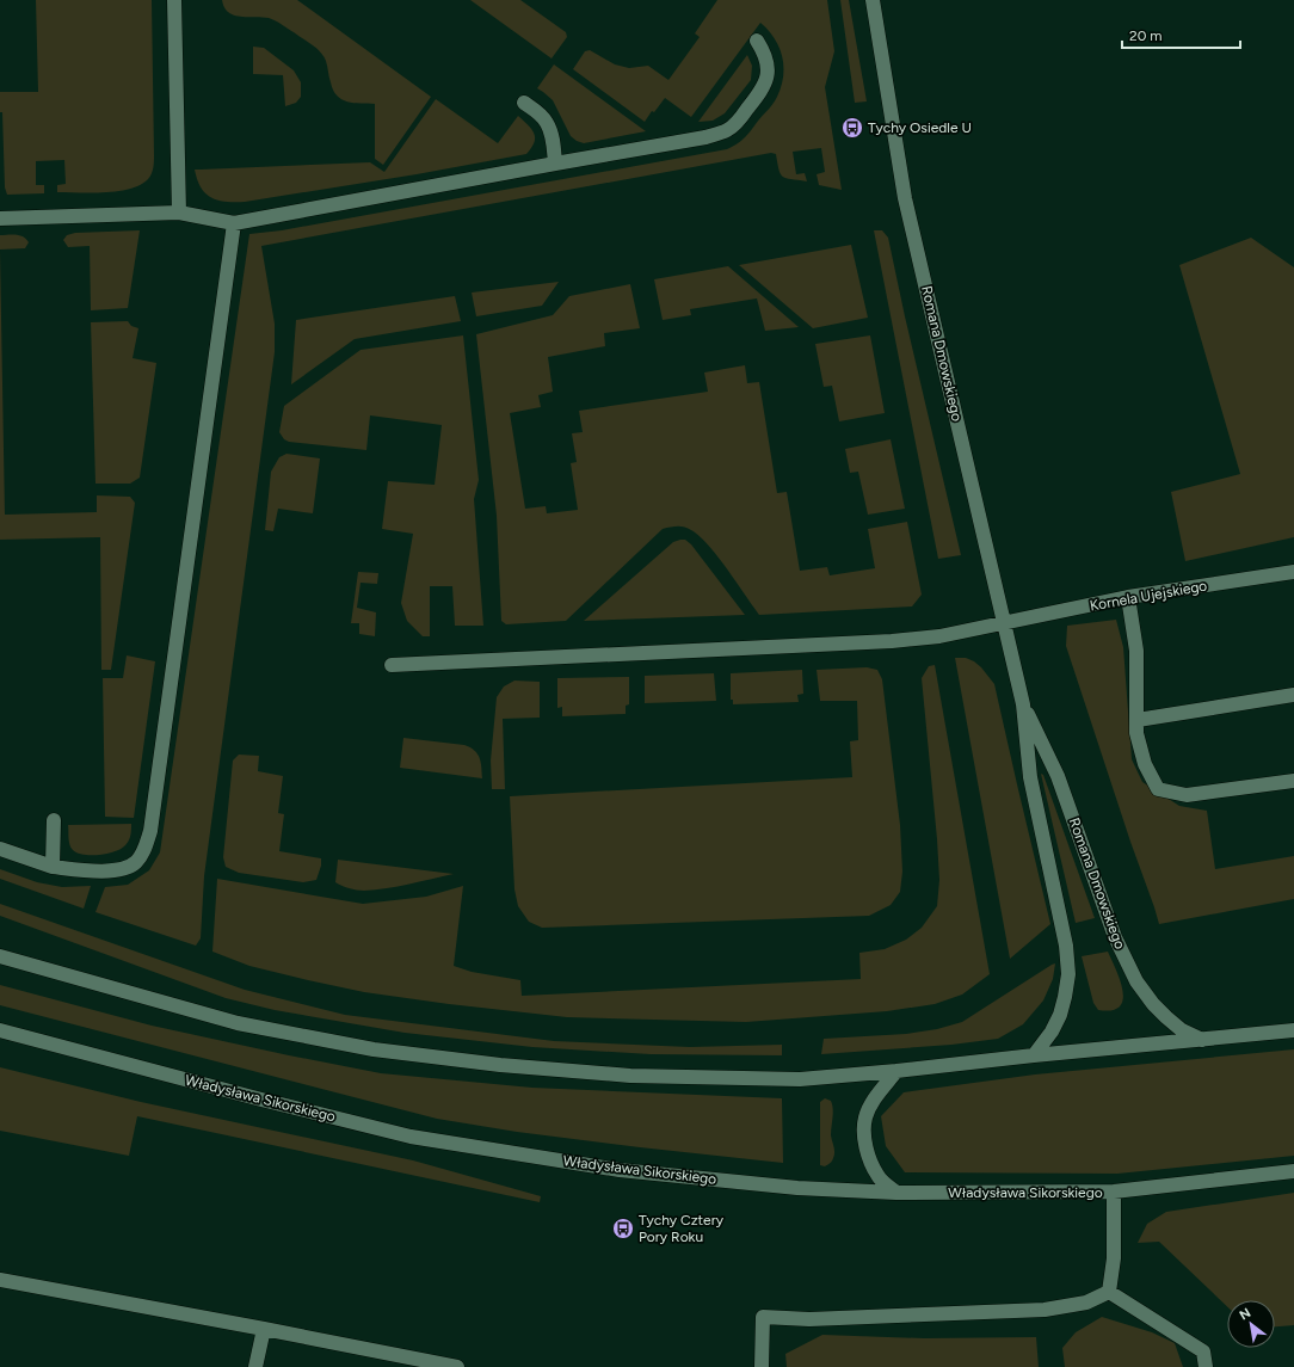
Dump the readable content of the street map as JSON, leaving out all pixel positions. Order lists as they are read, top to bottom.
{
  "streets": {
    "street": ["Romana Dmowskiego", "Kornela Ujejskiego", "Władysława Sikorskiego"]
  },
  "crossings": [
    ["Romana Dmowskiego", "Kornela Ujejskiego"]
  ],
  "places": {
    "bus stop": ["Tychy Osiedle U", "Tychy Cztery Pory Roku"]
  },
  "scale_bar": "20 m",
  "north": "top left"
}
